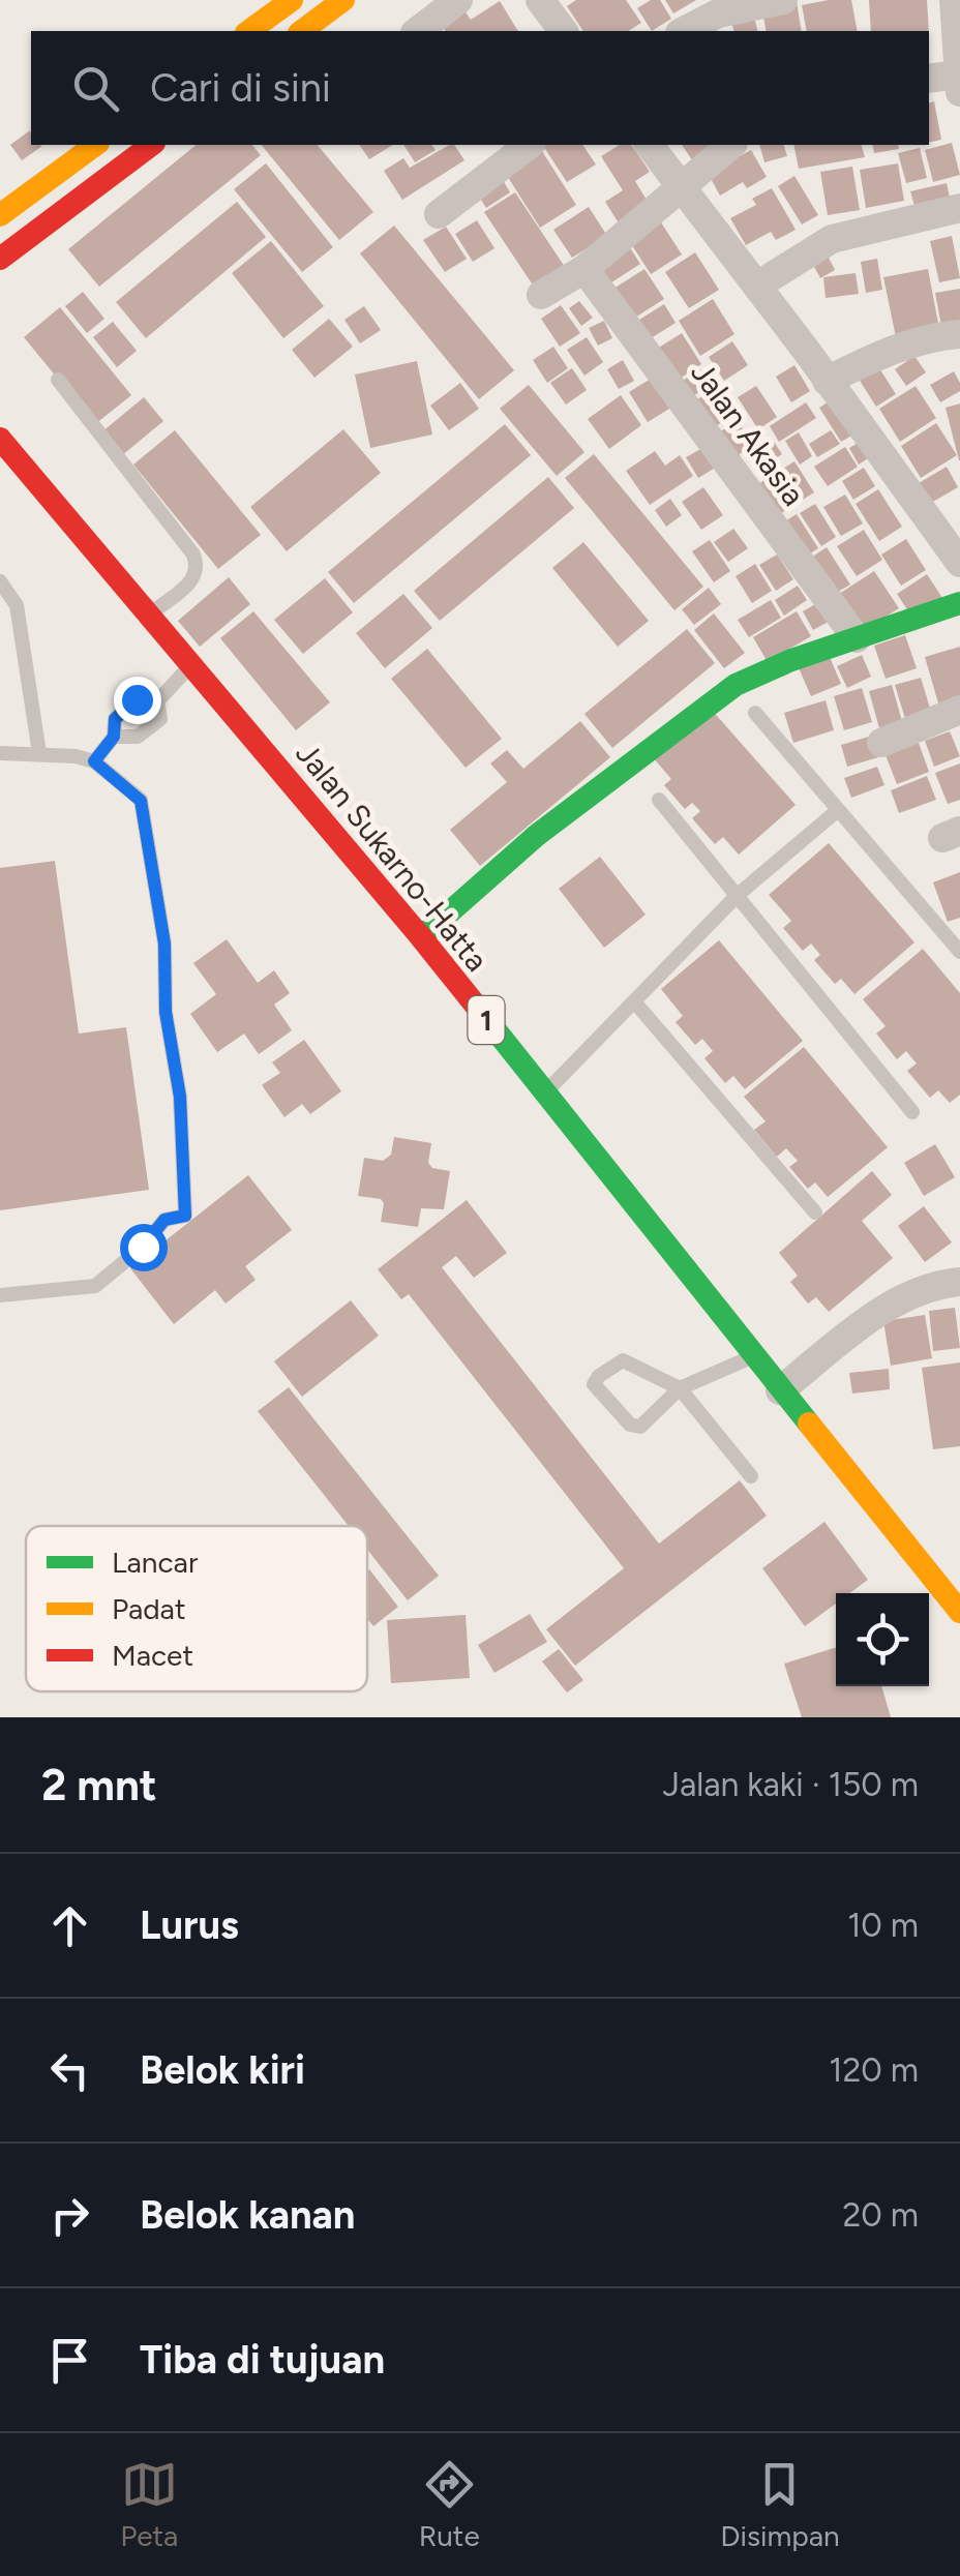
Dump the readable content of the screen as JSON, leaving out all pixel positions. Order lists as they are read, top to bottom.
{
  "streets": {
    "main road": ["Jalan Sukarno-Hatta", "1"],
    "street": ["Jalan Akasia"]
  },
  "legend": ["Lancar", "Padat", "Macet"],
  "page": {
    "search": "Cari di sini",
    "heading": ["2 mnt", "Jalan kaki · 150 m"],
    "list": [
      ["Lurus", "10 m"],
      ["Belok kiri", "120 m"],
      ["Belok kanan", "20 m"],
      "Tiba di tujuan"
    ],
    "nav": ["Peta", "Rute", "Disimpan"]
  }
}
